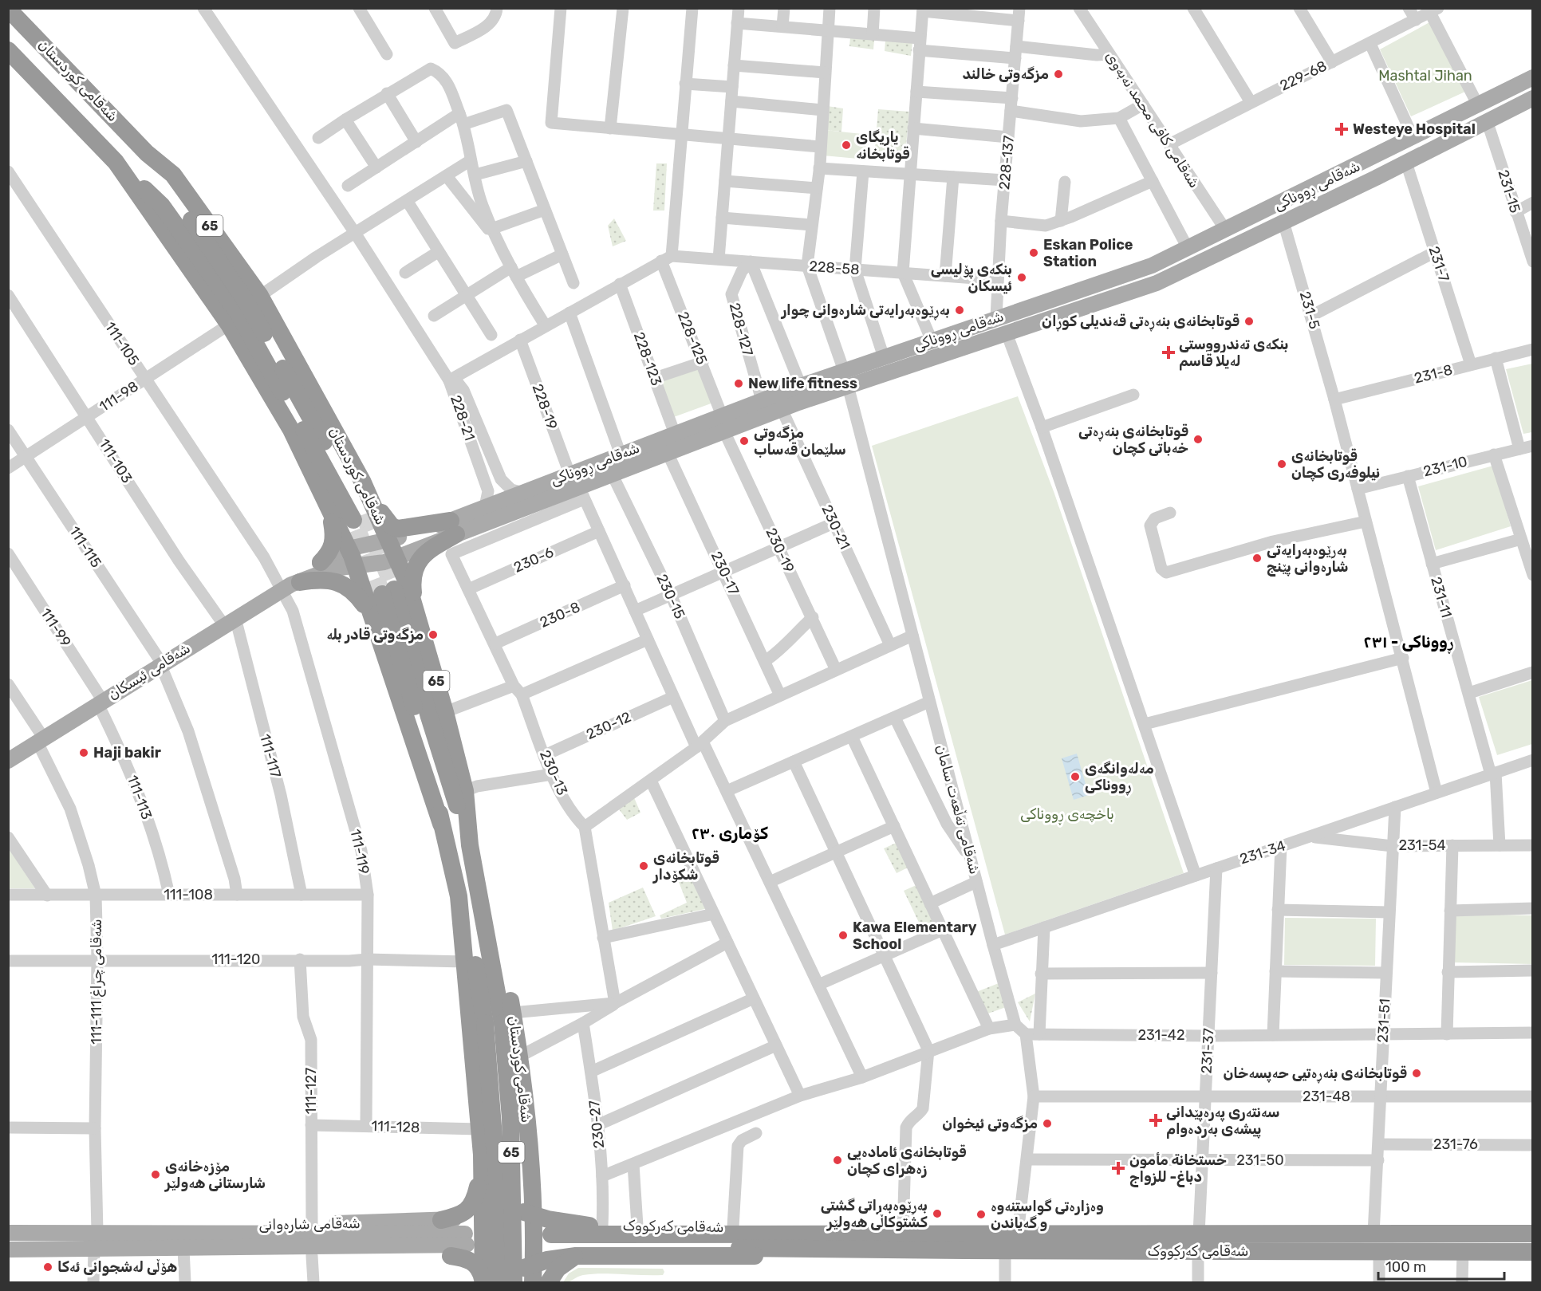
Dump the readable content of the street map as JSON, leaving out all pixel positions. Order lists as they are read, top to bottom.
{
  "streets": {
    "highway": ["شەقامی کوردستان", "65", "شەقامی کەرکووک"],
    "main road": ["شەقامی ڕووناکی", "شەقامی ئیسکان", "شەقامی شارەوانی"],
    "street": [
      "229-68",
      "شەقامی کافی محمد نەبەوی",
      "228-137",
      "231-15",
      "231-7",
      "228-58",
      "231-5",
      "228-127",
      "228-125",
      "111-105",
      "228-123",
      "231-8",
      "111-98",
      "228-19",
      "228-21",
      "111-103",
      "231-10",
      "230-21",
      "111-115",
      "230-19",
      "230-6",
      "230-17",
      "230-15",
      "231-11",
      "230-8",
      "111-99",
      "230-12",
      "111-117",
      "230-13",
      "111-113",
      "شەقامی تەڵعەت سامان",
      "231-54",
      "111-119",
      "231-34",
      "111-108",
      "111-120",
      "شەقامی چراغ 111-111",
      "231-51",
      "231-42",
      "231-37",
      "111-127",
      "231-48",
      "230-27",
      "111-128",
      "231-76",
      "231-50"
    ]
  },
  "crossings": [
    ["229-68", "شەقامی کافی محمد نەبەوی"],
    ["شەقامی کوردستان", "شەقامی ڕووناکی"],
    ["شەقامی کوردستان", "111-98"],
    ["شەقامی کوردستان", "شەقامی ئیسکان"],
    ["شەقامی کوردستان", "111-120"],
    ["شەقامی کوردستان", "111-128"],
    ["شەقامی کوردستان", "شەقامی شارەوانی"],
    ["شەقامی کوردستان", "شەقامی کەرکووک"],
    ["شەقامی کافی محمد نەبەوی", "شەقامی ڕووناکی"],
    ["228-137", "شەقامی ڕووناکی"],
    ["228-137", "228-58"],
    ["شەقامی ڕووناکی", "231-15"],
    ["شەقامی ڕووناکی", "231-7"],
    ["شەقامی ڕووناکی", "231-5"],
    ["شەقامی ڕووناکی", "228-127"],
    ["شەقامی ڕووناکی", "228-125"],
    ["شەقامی ڕووناکی", "228-123"],
    ["شەقامی ڕووناکی", "228-19"],
    ["شەقامی ڕووناکی", "228-21"],
    ["شەقامی ڕووناکی", "230-21"],
    ["شەقامی ڕووناکی", "230-19"],
    ["شەقامی ڕووناکی", "230-17"],
    ["شەقامی ڕووناکی", "230-15"],
    ["شەقامی ڕووناکی", "شەقامی ئیسکان"],
    ["شەقامی ڕووناکی", "230-13"],
    ["شەقامی ڕووناکی", "شەقامی تەڵعەت سامان"],
    ["231-7", "231-8"],
    ["228-58", "228-127"],
    ["228-58", "228-125"],
    ["231-5", "231-8"],
    ["231-5", "231-10"],
    ["231-5", "231-34"],
    ["228-125", "230-19"],
    ["111-105", "111-98"],
    ["111-105", "شەقامی ئیسکان"],
    ["111-105", "111-119"],
    ["111-98", "111-103"],
    ["111-98", "111-115"],
    ["228-19", "230-13"],
    ["111-103", "شەقامی ئیسکان"],
    ["111-103", "111-117"],
    ["231-10", "231-11"],
    ["111-115", "شەقامی ئیسکان"],
    ["111-115", "111-108"],
    ["230-6", "230-13"],
    ["231-11", "231-54"],
    ["231-11", "231-34"],
    ["230-8", "230-13"],
    ["111-99", "شەقامی ئیسکان"],
    ["111-99", "111-113"],
    ["شەقامی ئیسکان", "111-117"],
    ["شەقامی ئیسکان", "111-113"],
    ["شەقامی ئیسکان", "111-119"],
    ["شەقامی ئیسکان", "شەقامی چراغ 111-111"],
    ["230-12", "230-13"],
    ["111-117", "111-108"],
    ["111-113", "111-108"],
    ["شەقامی تەڵعەت سامان", "231-34"],
    ["231-54", "231-34"],
    ["231-54", "231-51"],
    ["111-119", "111-108"],
    ["111-119", "111-120"],
    ["111-119", "111-128"],
    ["231-34", "231-51"],
    ["231-34", "231-37"],
    ["111-108", "شەقامی چراغ 111-111"],
    ["111-120", "شەقامی چراغ 111-111"],
    ["111-120", "111-127"],
    ["شەقامی چراغ 111-111", "شەقامی شارەوانی"],
    ["231-51", "231-42"],
    ["231-51", "231-48"],
    ["231-51", "231-76"],
    ["231-51", "231-50"],
    ["231-51", "شەقامی کەرکووک"],
    ["231-42", "231-37"],
    ["231-37", "231-48"],
    ["231-37", "231-50"],
    ["231-37", "شەقامی کەرکووک"],
    ["111-127", "111-128"],
    ["111-127", "شەقامی شارەوانی"],
    ["230-27", "شەقامی کەرکووک"],
    ["شەقامی شارەوانی", "شەقامی کەرکووک"]
  ],
  "districts": ["ڕووناکی - ٢٣١", "کۆماری ٢٣٠"],
  "parks": ["Mashtal Jihan", "باخچەی ڕووناکی"],
  "places": {
    "other": [
      "مزگەوتی خالند",
      "یاریگای قوتابخانە",
      "Eskan Police Station",
      "بنکەی پۆلیسی ئیسکان",
      "بەڕێوەبەرایەتی شارەوانی چوار",
      "قوتابخانەی بنەڕەتی قەندیلی کوڕان",
      "New life fitness",
      "قوتابخانەی بنەڕەتی خەباتی کچان",
      "مزگەوتی سلێمان قەساب",
      "قوتابخانەی نیلوفەری کچان",
      "بەڕێوەبەرایەتی شارەوانی پێنج",
      "مزگەوتی قادر بلە",
      "Haji bakir",
      "مەلەوانگەی ڕووناکی",
      "قوتابخانەی شكۆدار",
      "Kawa Elementary School",
      "قوتابخانەی بنەڕەتیی حەپسەخان",
      "مزگەوتی ئیخوان",
      "قوتابخانەی ئامادەیی زەهرای کچان",
      "مۆزەخانەی شارستانی هەولێر",
      "بەڕێوەبەراتی گشتی کشتوکاڵی هەولێر",
      "وەزارەتی گواستنەوە و گەیاندن",
      "هۆڵی لەشجوانی ئەکا"
    ],
    "health": [
      "Westeye Hospital",
      "بنکەی تەندرووستی لەیلا قاسم",
      "سەنتەری پەرەپێدانی پیشەی بەردەوام",
      "خستخانة مأمون دباغ- للزواج"
    ]
  },
  "scale_bar": "100 m"
}
